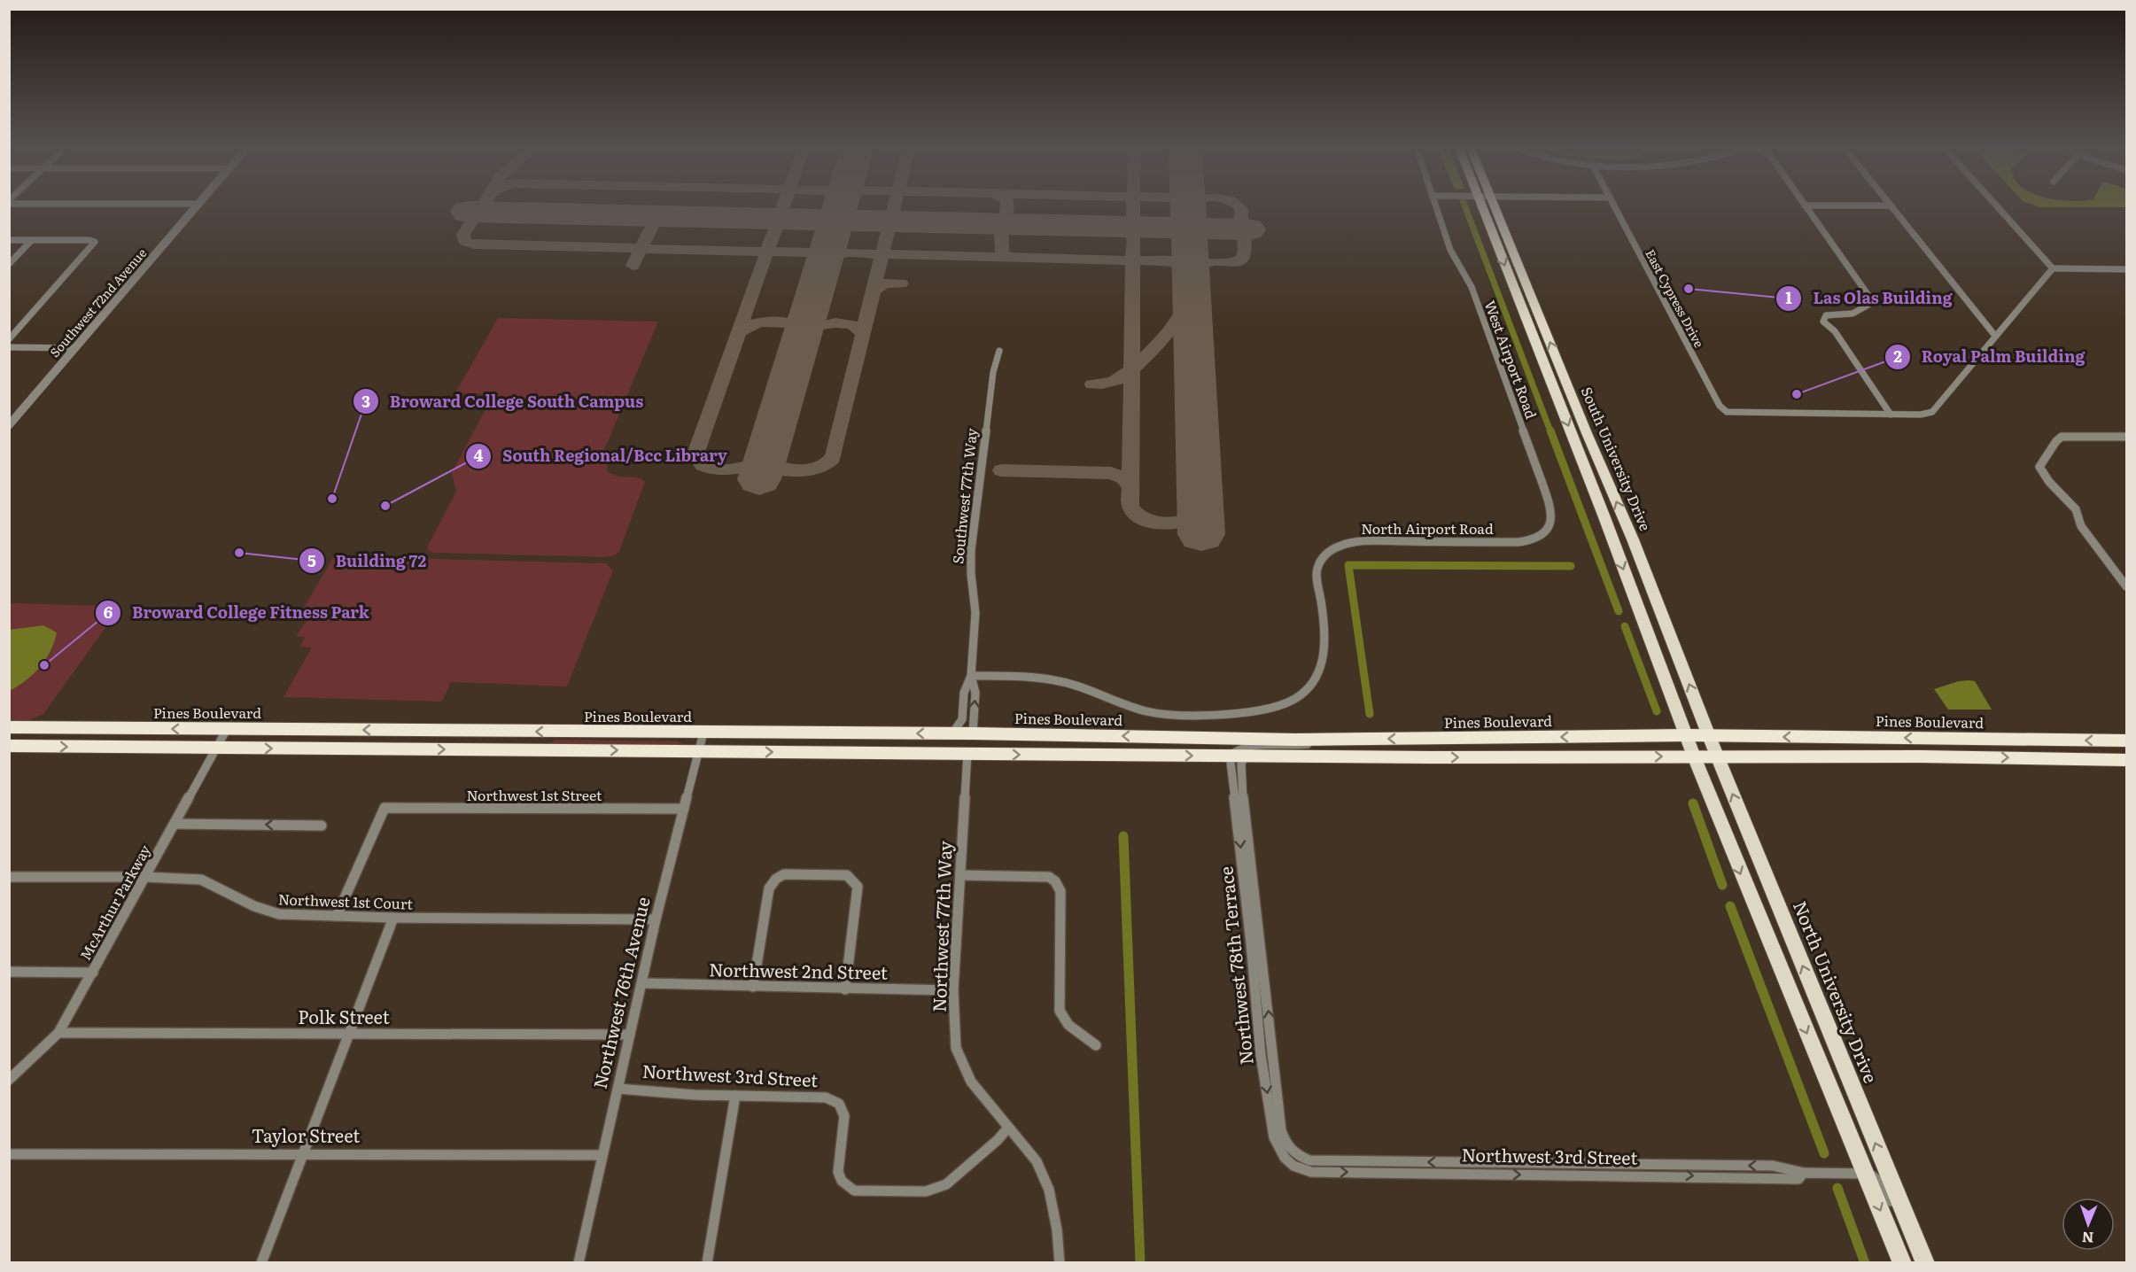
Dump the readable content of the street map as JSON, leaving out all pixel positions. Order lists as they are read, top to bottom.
{
  "streets": {
    "highway": ["Pines Boulevard"],
    "main road": ["South University Drive", "North University Drive"],
    "street": [
      "East Cypress Drive",
      "Southwest 72nd Avenue",
      "West Airport Road",
      "Southwest 77th Way",
      "North Airport Road",
      "Northwest 1st Street",
      "Northwest 1st Court",
      "McArthur Parkway",
      "Northwest 77th Way",
      "Northwest 78th Terrace",
      "Northwest 2nd Street",
      "Northwest 76th Avenue",
      "Polk Street",
      "Northwest 3rd Street",
      "Taylor Street"
    ]
  },
  "crossings": [
    ["West Airport Road", "North Airport Road"],
    ["South University Drive", "Pines Boulevard"],
    ["South University Drive", "North University Drive"],
    ["Southwest 77th Way", "North Airport Road"],
    ["Southwest 77th Way", "Pines Boulevard"],
    ["Pines Boulevard", "McArthur Parkway"],
    ["Pines Boulevard", "North University Drive"],
    ["Pines Boulevard", "Northwest 76th Avenue"],
    ["Northwest 1st Street", "Northwest 1st Court"],
    ["Northwest 1st Street", "Northwest 76th Avenue"],
    ["Northwest 1st Court", "McArthur Parkway"],
    ["Northwest 1st Court", "Northwest 76th Avenue"],
    ["McArthur Parkway", "Polk Street"],
    ["Northwest 77th Way", "Northwest 2nd Street"],
    ["Northwest 77th Way", "Northwest 3rd Street"],
    ["Northwest 78th Terrace", "Northwest 3rd Street"],
    ["Northwest 2nd Street", "Northwest 76th Avenue"],
    ["Northwest 76th Avenue", "Polk Street"],
    ["Northwest 76th Avenue", "Northwest 3rd Street"],
    ["Northwest 76th Avenue", "Taylor Street"]
  ],
  "places": [
    "Las Olas Building",
    "Royal Palm Building",
    "Broward College South Campus",
    "South Regional/Bcc Library",
    "Building 72",
    "Broward College Fitness Park"
  ],
  "north": "bottom"
}
